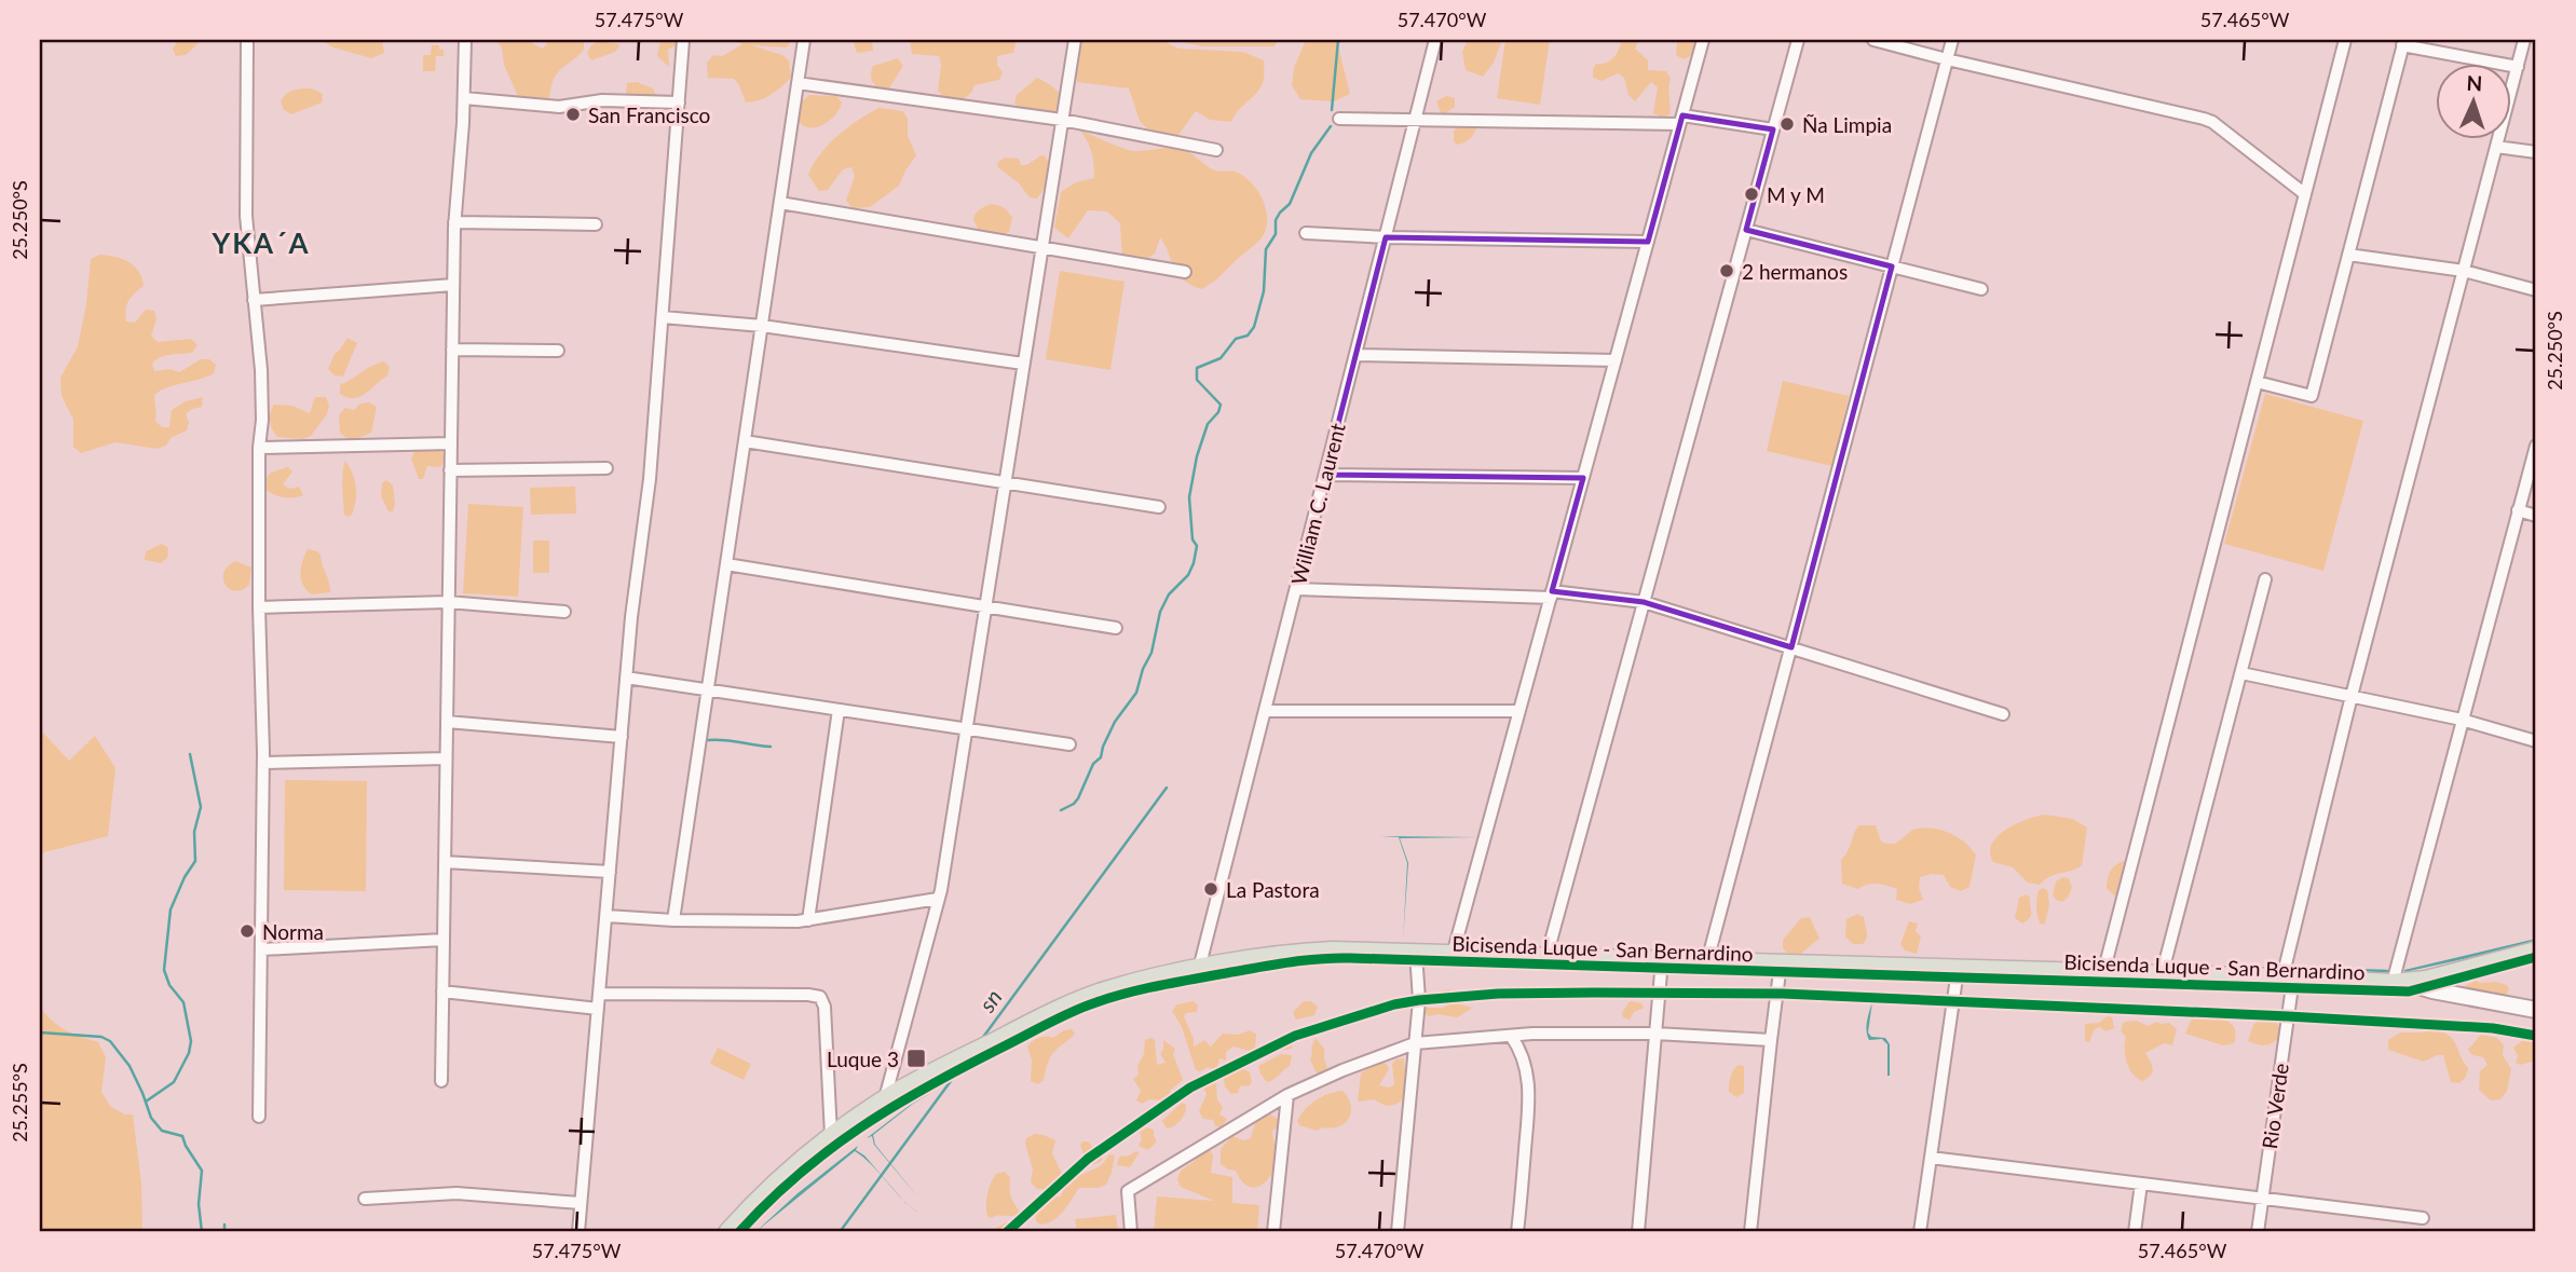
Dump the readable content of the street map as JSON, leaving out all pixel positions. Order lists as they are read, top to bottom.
{
  "streets": {
    "street": ["William C. Laurent", "Rio Verde"],
    "cycle path": ["Bicisenda Luque - San Bernardino"]
  },
  "districts": ["YKA´A"],
  "water": ["sn"],
  "places": {
    "other": [
      "San Francisco",
      "Ña Limpia",
      "M y M",
      "2 hermanos",
      "La Pastora",
      "Norma"
    ],
    "transit": ["Luque 3"]
  },
  "north": "top",
  "coordinates": [
    "57.475°W",
    "57.470°W",
    "57.465°W",
    "25.250°S",
    "25.255°S"
  ]
}
